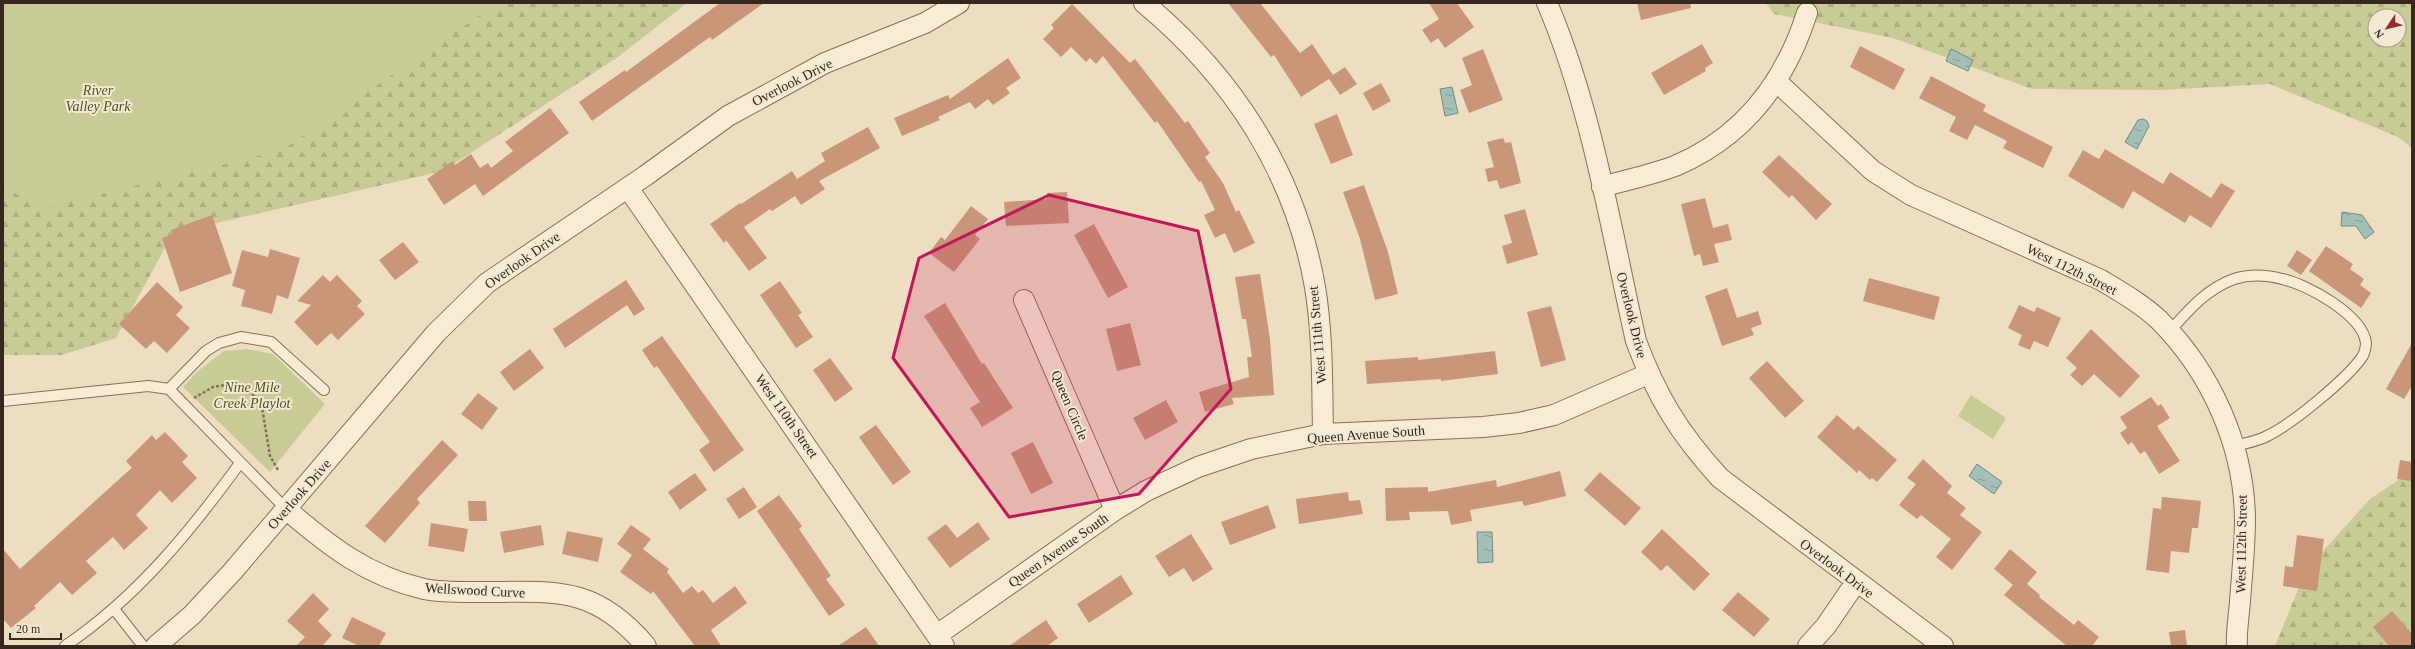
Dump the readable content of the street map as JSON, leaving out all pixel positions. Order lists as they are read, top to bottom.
{
  "streets": {
    "street": [
      "Overlook Drive",
      "West 112th Street",
      "West 111th Street",
      "Queen Circle",
      "West 110th Street",
      "Queen Avenue South",
      "Wellswood Curve"
    ]
  },
  "crossings": [
    ["Overlook Drive", "West 110th Street"],
    ["Overlook Drive", "Queen Avenue South"],
    ["Overlook Drive", "Wellswood Curve"],
    ["West 111th Street", "Queen Avenue South"],
    ["Queen Circle", "Queen Avenue South"],
    ["West 110th Street", "Queen Avenue South"]
  ],
  "parks": ["River Valley Park", "Nine Mile Creek Playlot"],
  "scale_bar": "20 m",
  "north": "bottom left"
}
